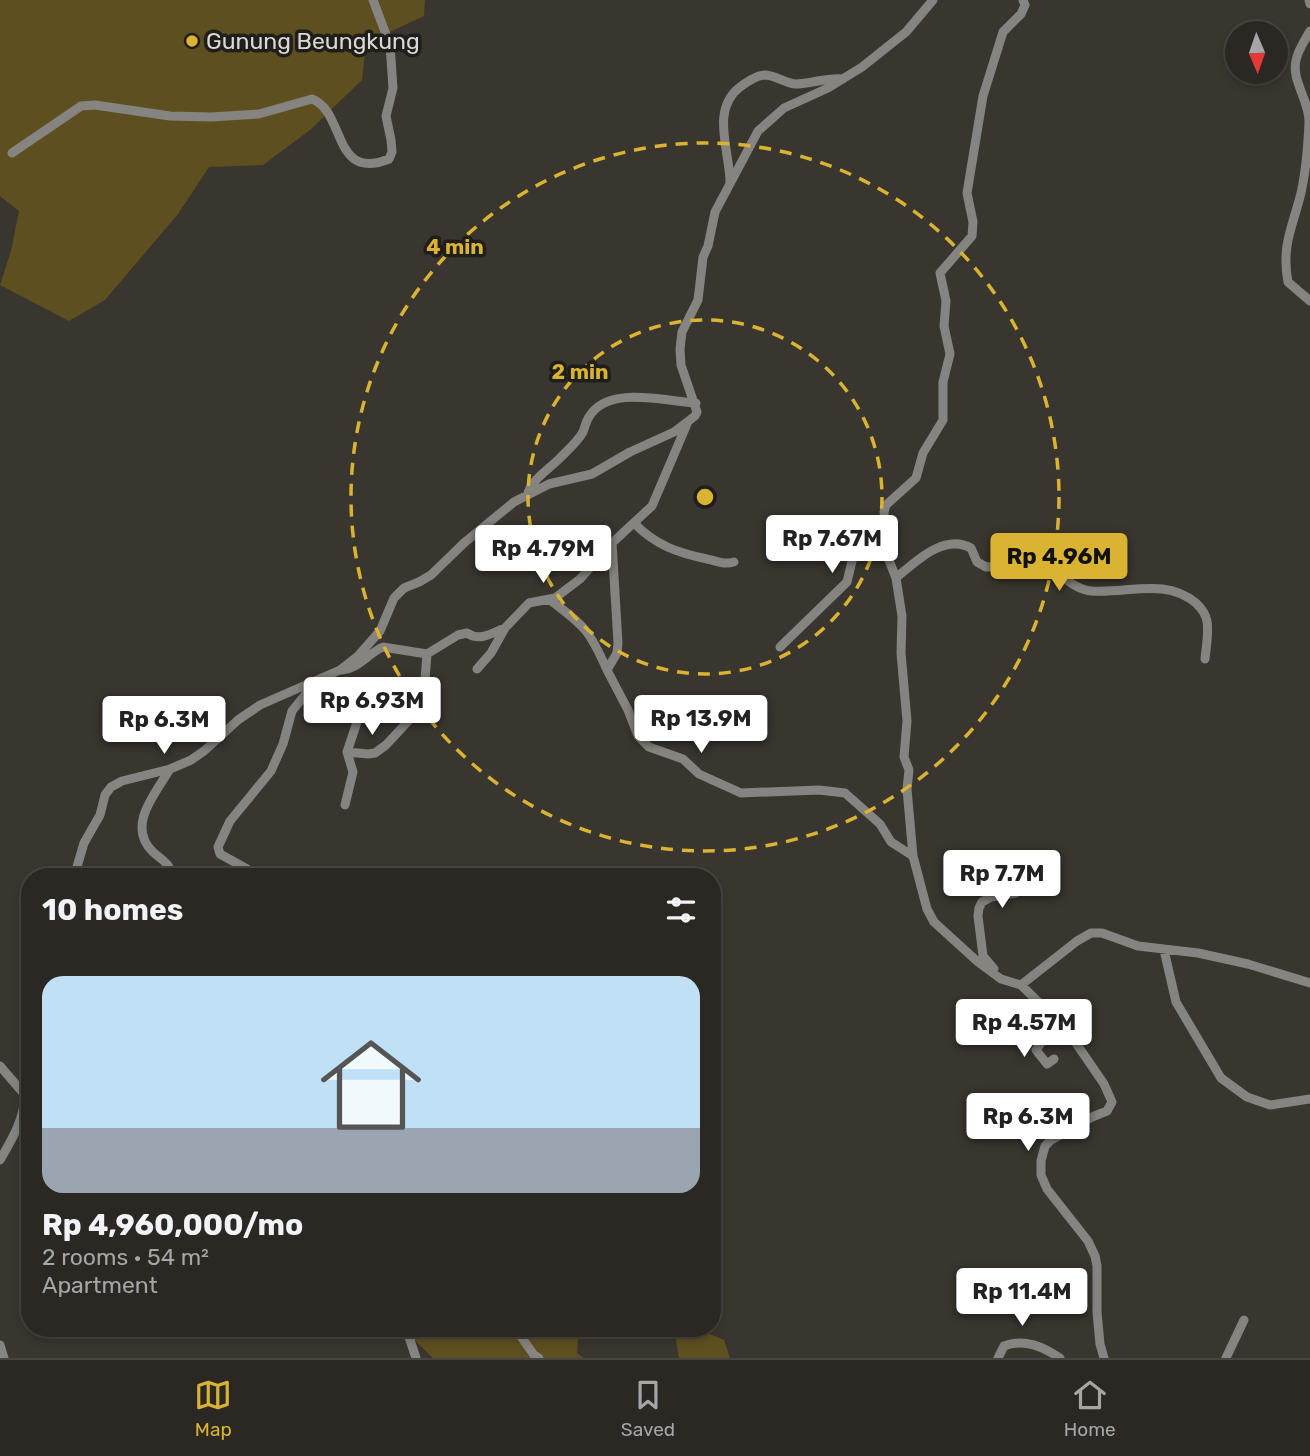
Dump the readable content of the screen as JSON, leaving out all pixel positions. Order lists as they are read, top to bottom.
{
  "places": ["Gunung Beungkung"],
  "north": "bottom",
  "page": {
    "price": [
      "Rp 7.67M",
      "Rp 4.79M",
      "Rp 4.96M",
      "Rp 6.93M",
      "Rp 13.9M",
      "Rp 6.3M",
      "Rp 7.7M",
      "Rp 4.57M",
      "Rp 6.3M",
      "Rp 11.4M"
    ],
    "heading": "10 homes",
    "list": [
      {
        "name": "Rp 4,960,000/mo",
        "note": "2 rooms · 54 m² · Apartment"
      }
    ],
    "tabs": ["Map", "Saved", "Home"]
  },
  "rings": ["4 min", "2 min"]
}
